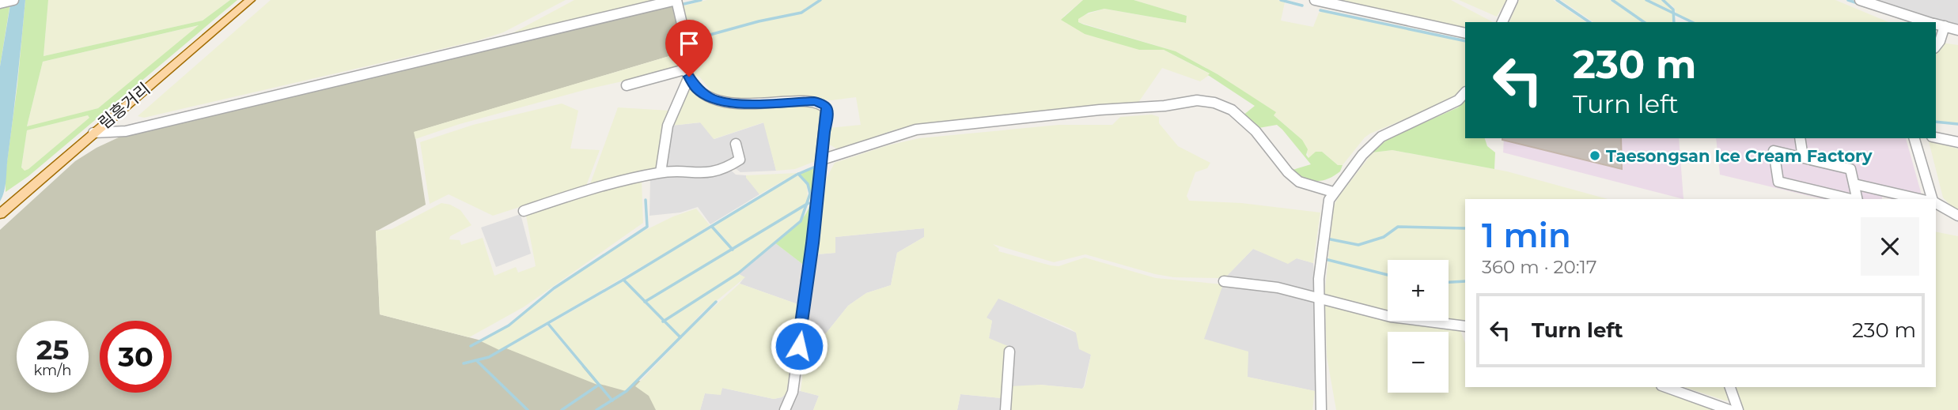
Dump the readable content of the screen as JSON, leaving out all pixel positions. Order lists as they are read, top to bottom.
{
  "streets": {
    "main road": ["림흥거리"]
  },
  "places": ["Taesongsan Ice Cream Factory"],
  "page": {
    "turn": ["230 m", "Turn left"],
    "heading": ["1 min", "360 m · 20:17"],
    "map_buttons": ["+", "−"],
    "list": [
      {
        "name": "Turn left",
        "value": "230 m"
      }
    ],
    "speed": "25 km/h",
    "limit": "30"
  }
}
